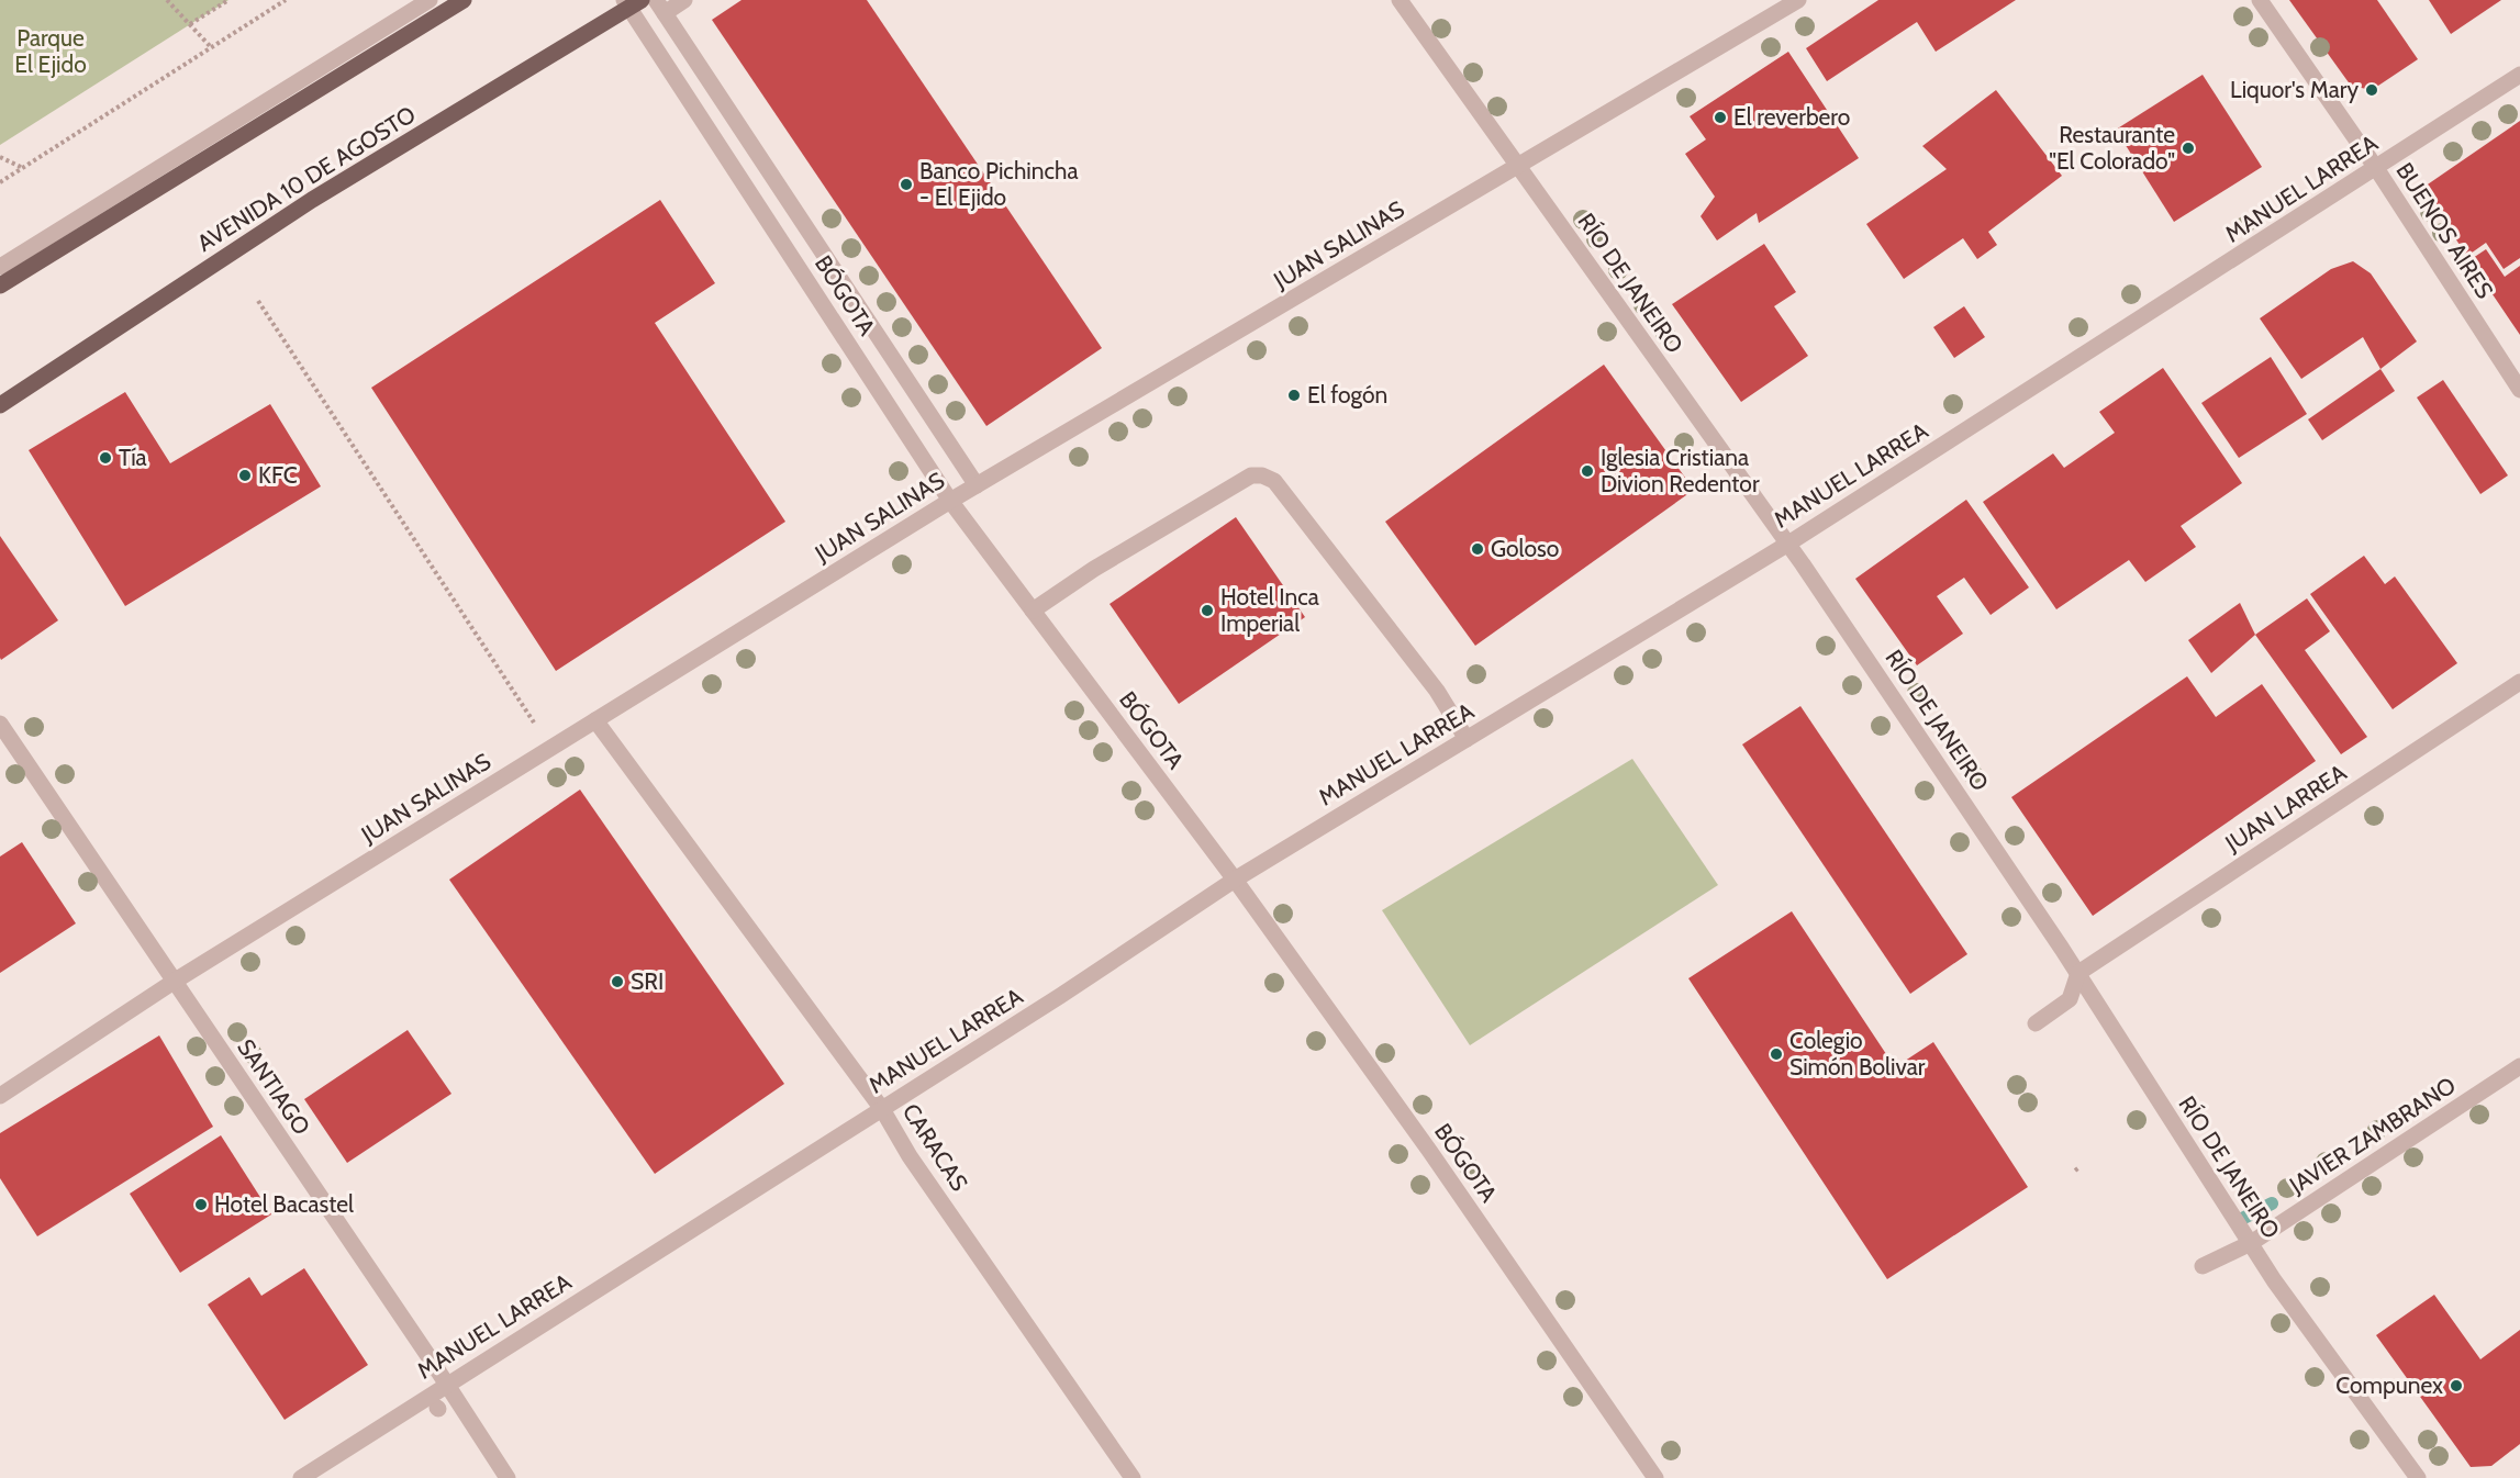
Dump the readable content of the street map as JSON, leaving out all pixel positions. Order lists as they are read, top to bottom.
{
  "streets": {
    "main road": ["AVENIDA 10 DE AGOSTO"],
    "street": [
      "MANUEL LARREA",
      "BUENOS AIRES",
      "JUAN SALINAS",
      "RÍO DE JANEIRO",
      "BÓGOTA",
      "JUAN LARREA",
      "SANTIAGO",
      "JAVIER ZAMBRANO",
      "CARACAS"
    ]
  },
  "crossings": [
    ["AVENIDA 10 DE AGOSTO", "BÓGOTA"],
    ["MANUEL LARREA", "BUENOS AIRES"],
    ["MANUEL LARREA", "RÍO DE JANEIRO"],
    ["MANUEL LARREA", "BÓGOTA"],
    ["MANUEL LARREA", "SANTIAGO"],
    ["MANUEL LARREA", "CARACAS"],
    ["JUAN SALINAS", "RÍO DE JANEIRO"],
    ["JUAN SALINAS", "BÓGOTA"],
    ["JUAN SALINAS", "SANTIAGO"],
    ["JUAN SALINAS", "CARACAS"],
    ["RÍO DE JANEIRO", "JUAN LARREA"],
    ["RÍO DE JANEIRO", "JAVIER ZAMBRANO"]
  ],
  "parks": ["Parque El Ejido"],
  "places": [
    "Liquor's Mary",
    "El reverbero",
    "Restaurante \"El Colorado\"",
    "Banco Pichincha - El Ejido",
    "El fogón",
    "Tía",
    "Iglesia Cristiana Divion Redentor",
    "KFC",
    "Goloso",
    "Hotel Inca Imperial",
    "SRI",
    "Colegio Simón Bolivar",
    "Hotel Bacastel",
    "Compunex"
  ]
}
